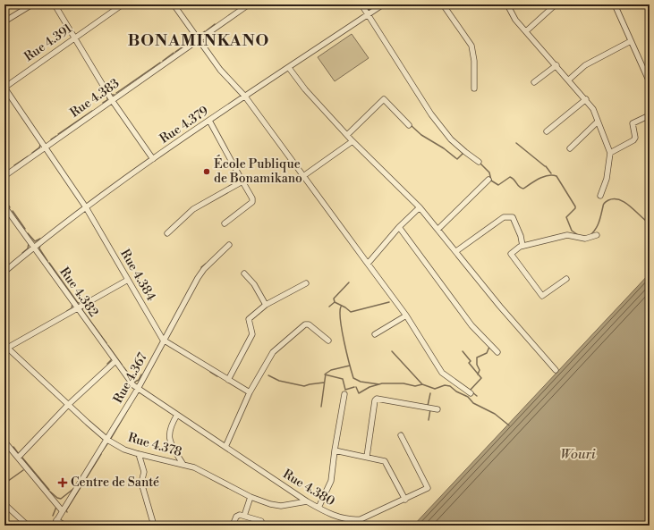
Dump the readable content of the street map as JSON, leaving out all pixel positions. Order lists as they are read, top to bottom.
{
  "streets": {
    "street": [
      "Rue 4.391",
      "Rue 4.383",
      "Rue 4.379",
      "Rue 4.384",
      "Rue 4.382",
      "Rue 4.367",
      "Rue 4.378",
      "Rue 4.380"
    ]
  },
  "crossings": [
    ["Rue 4.391", "Rue 4.384"],
    ["Rue 4.383", "Rue 4.384"],
    ["Rue 4.379", "Rue 4.384"],
    ["Rue 4.379", "Rue 4.382"],
    ["Rue 4.384", "Rue 4.367"],
    ["Rue 4.382", "Rue 4.367"],
    ["Rue 4.382", "Rue 4.380"],
    ["Rue 4.367", "Rue 4.378"],
    ["Rue 4.367", "Rue 4.380"],
    ["Rue 4.378", "Rue 4.380"]
  ],
  "districts": ["BONAMINKANO"],
  "water": ["Wouri"],
  "places": {
    "other": ["École Publique de Bonamikano"],
    "health": ["Centre de Santé"]
  }
}
